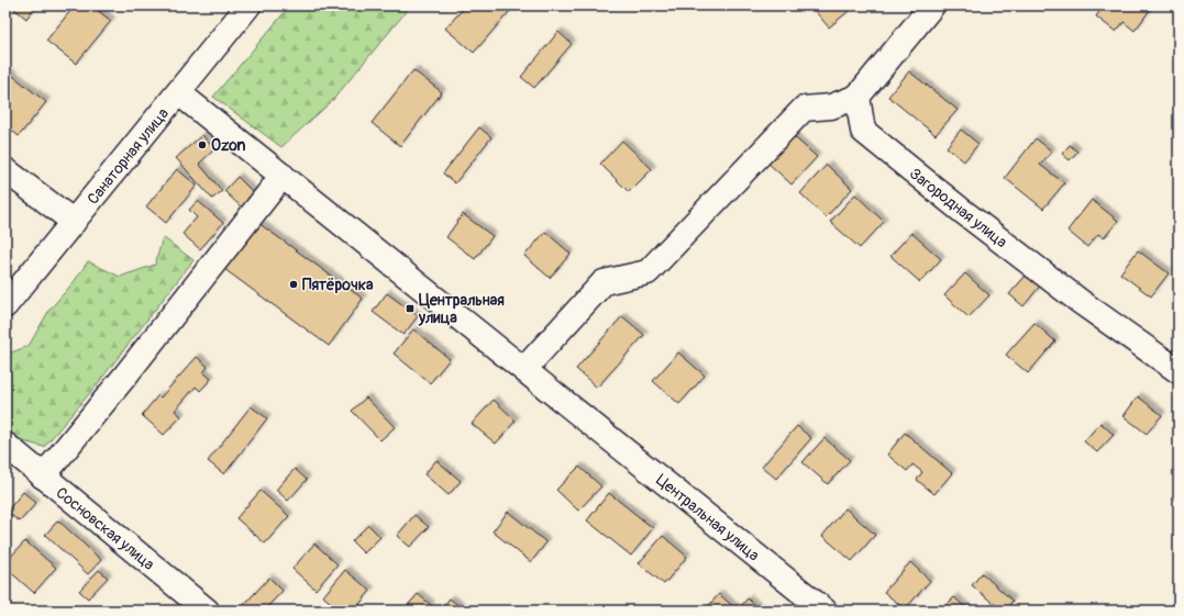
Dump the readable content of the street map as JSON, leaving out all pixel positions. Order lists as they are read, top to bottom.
{
  "streets": {
    "street": [
      "Санаторная улица",
      "Загородная улица",
      "Центральная улица",
      "Сосновская улица"
    ]
  },
  "crossings": [
    ["Санаторная улица", "Центральная улица"]
  ],
  "places": {
    "other": ["Ozon", "Пятёрочка"],
    "transit": ["Центральная улица"]
  }
}
